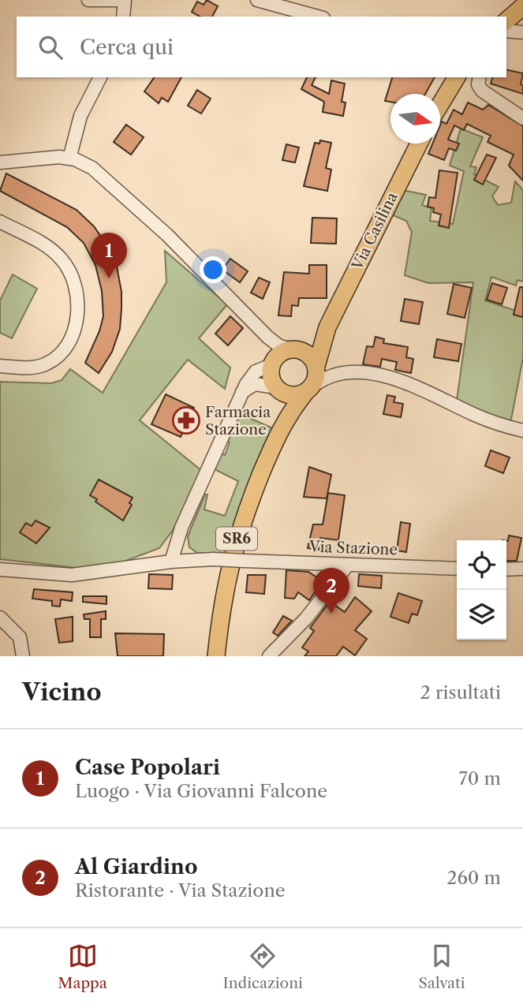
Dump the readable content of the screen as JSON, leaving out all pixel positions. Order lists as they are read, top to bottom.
{
  "streets": {
    "main road": ["Via Casilina", "SR6"],
    "street": ["Via Stazione"]
  },
  "crossings": [
    ["Via Casilina", "SR6"]
  ],
  "places": {
    "pharmacy": ["Farmacia Stazione"]
  },
  "north": "right",
  "page": {
    "search": "Cerca qui",
    "pins": ["1", "2"],
    "heading": ["Vicino", "2 risultati"],
    "list": [
      {
        "mark": "1",
        "name": "Case Popolari",
        "note": "Luogo · Via Giovanni Falcone",
        "value": "70 m"
      },
      {
        "mark": "2",
        "name": "Al Giardino",
        "note": "Ristorante · Via Stazione",
        "value": "260 m"
      }
    ],
    "nav": ["Mappa", "Indicazioni", "Salvati"]
  }
}
